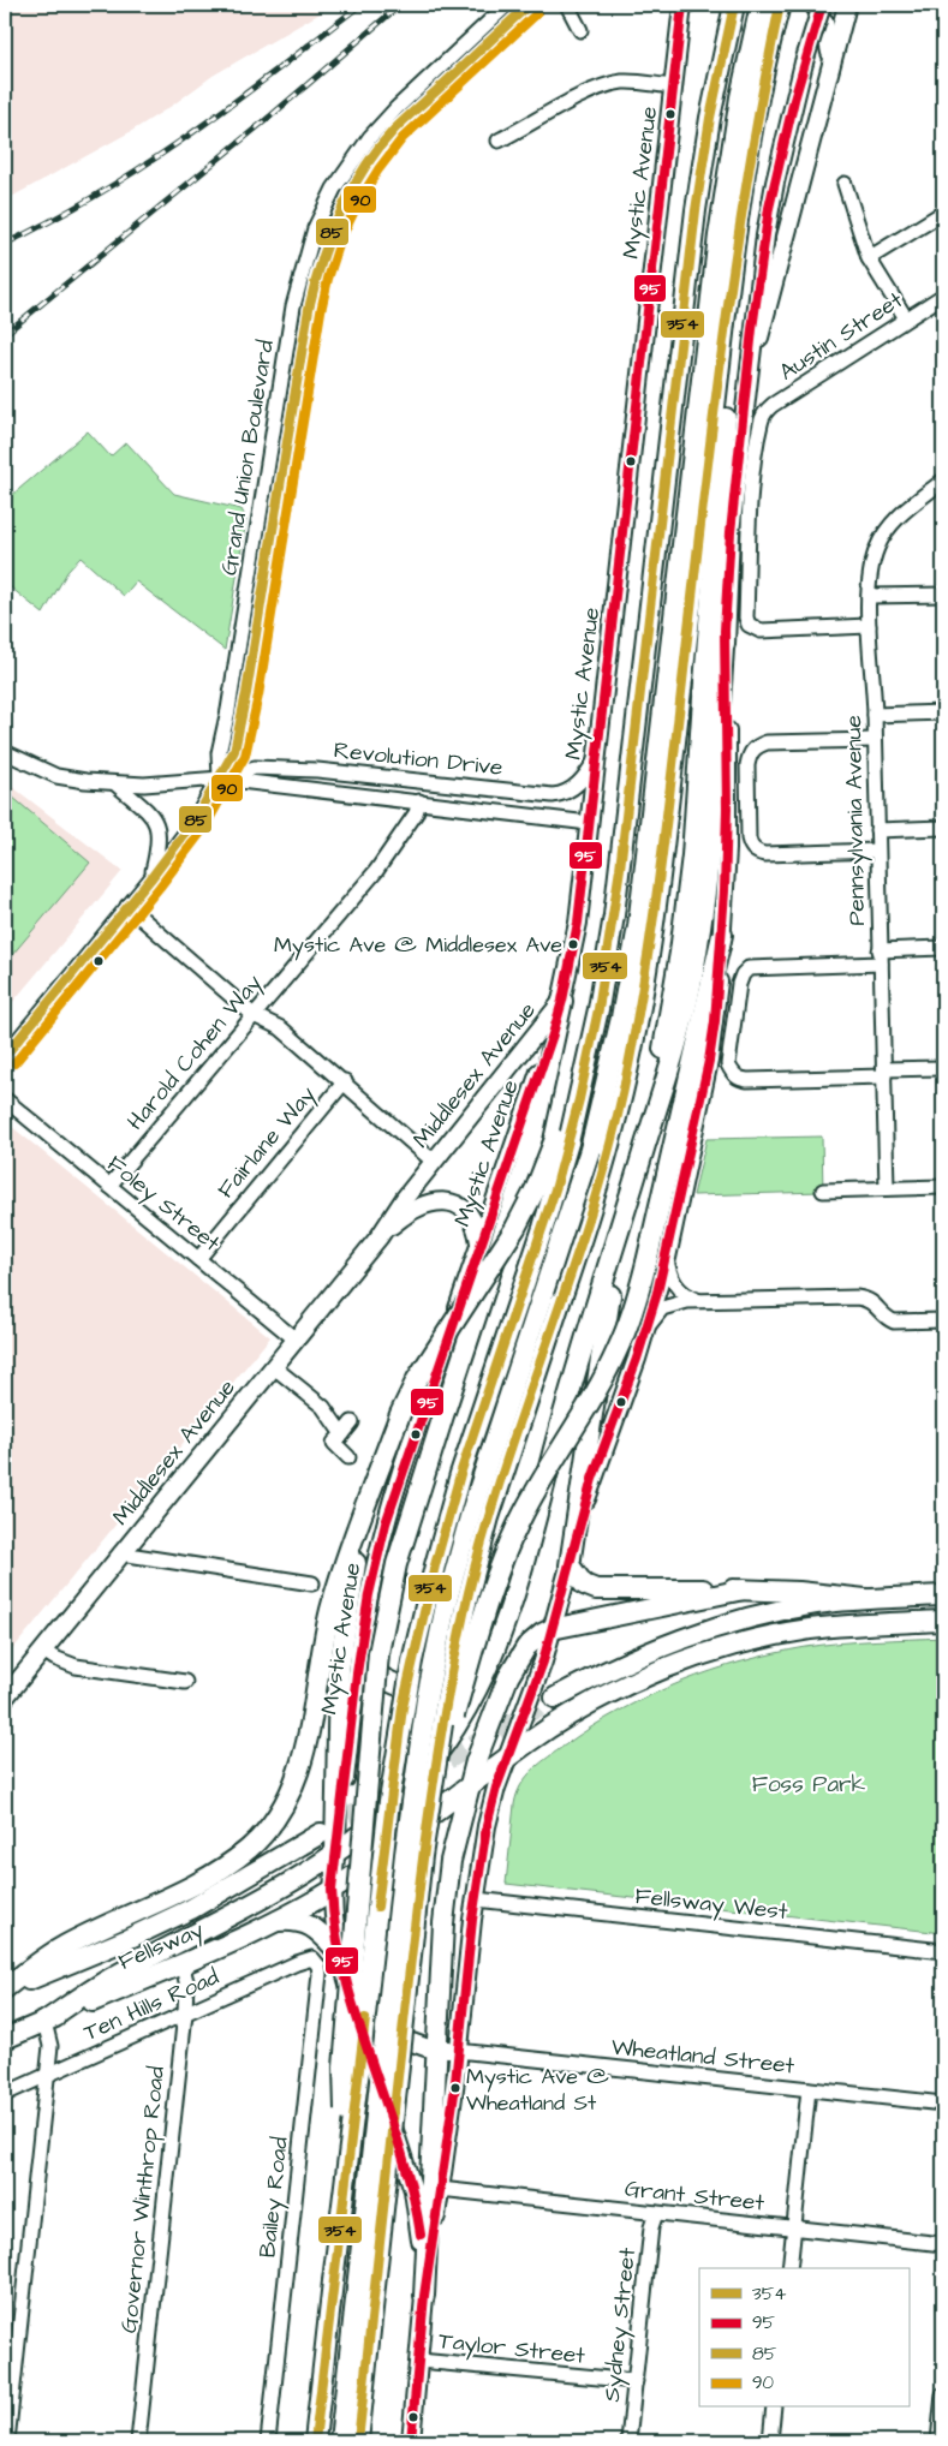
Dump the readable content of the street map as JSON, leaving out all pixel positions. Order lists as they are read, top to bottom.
{
  "streets": {
    "highway": ["Fellsway"],
    "main road": ["Mystic Avenue", "Middlesex Avenue"],
    "street": [
      "Austin Street",
      "Grand Union Boulevard",
      "Revolution Drive",
      "Pennsylvania Avenue",
      "Harold Cohen Way",
      "Fairlane Way",
      "Foley Street",
      "Fellsway West",
      "Ten Hills Road",
      "Wheatland Street",
      "Grant Street",
      "Bailey Road",
      "Governor Winthrop Road",
      "Sydney Street",
      "Taylor Street"
    ]
  },
  "crossings": [
    ["Mystic Avenue", "Revolution Drive"],
    ["Mystic Avenue", "Middlesex Avenue"],
    ["Mystic Avenue", "Fellsway West"],
    ["Mystic Avenue", "Fellsway"],
    ["Mystic Avenue", "Wheatland Street"],
    ["Mystic Avenue", "Grant Street"],
    ["Mystic Avenue", "Taylor Street"],
    ["Austin Street", "Pennsylvania Avenue"],
    ["Grand Union Boulevard", "Revolution Drive"],
    ["Revolution Drive", "Harold Cohen Way"],
    ["Harold Cohen Way", "Foley Street"],
    ["Middlesex Avenue", "Foley Street"],
    ["Fairlane Way", "Foley Street"],
    ["Fellsway", "Governor Winthrop Road"],
    ["Ten Hills Road", "Bailey Road"],
    ["Ten Hills Road", "Governor Winthrop Road"],
    ["Grant Street", "Sydney Street"],
    ["Sydney Street", "Taylor Street"]
  ],
  "parks": ["Foss Park"],
  "places": ["Mystic Ave @ Middlesex Ave", "Mystic Ave @ Wheatland St"],
  "lines": [
    "transit line 354",
    "transit line 95",
    "transit line 85",
    "transit line 90"
  ],
  "legend": [
    "354",
    "95",
    "85",
    "90"
  ]
}
